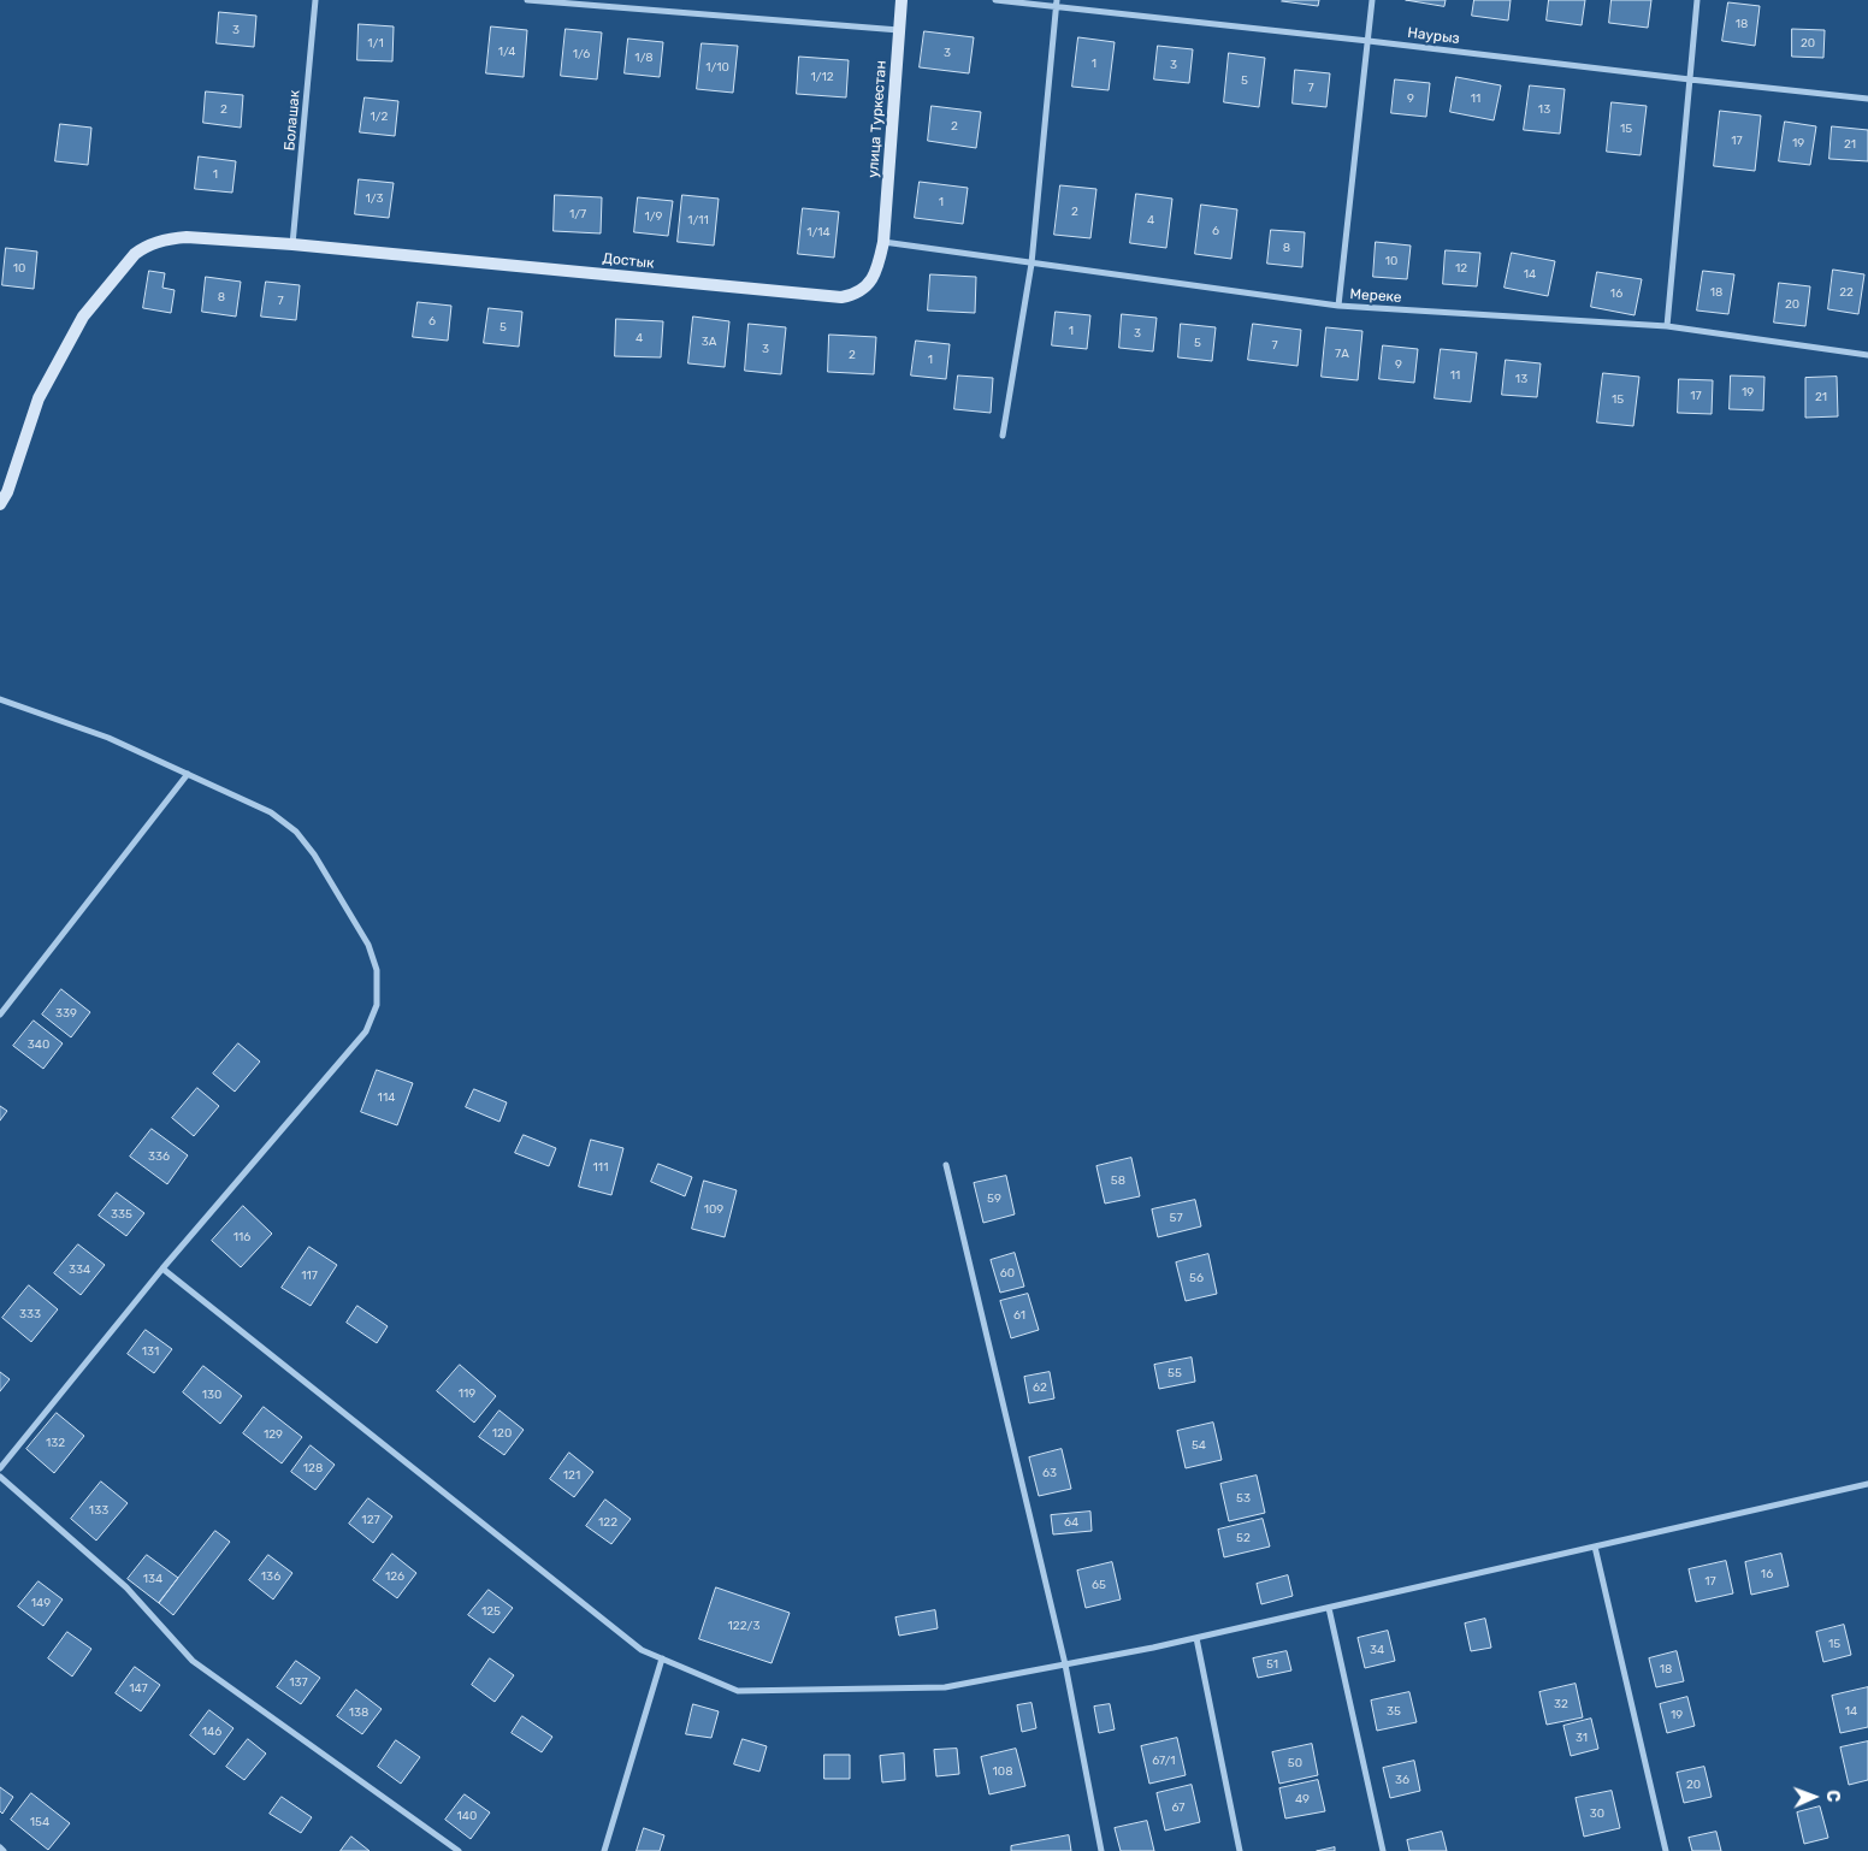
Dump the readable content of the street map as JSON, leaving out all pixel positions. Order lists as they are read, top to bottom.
{
  "streets": {
    "street": [
      "Наурыз",
      "улица Туркестан",
      "Болашак",
      "Достык",
      "Мереке"
    ]
  },
  "crossings": [
    ["улица Туркестан", "Достык"],
    ["улица Туркестан", "Мереке"],
    ["Болашак", "Достык"],
    ["Достык", "Мереке"]
  ],
  "house_numbers": [
    "18",
    "3",
    "1/1",
    "20",
    "1/4",
    "3",
    "1/6",
    "1/8",
    "1",
    "3",
    "1/10",
    "1/12",
    "5",
    "7",
    "9",
    "11",
    "2",
    "13",
    "1/2",
    "2",
    "15",
    "17",
    "19",
    "21",
    "1",
    "1/3",
    "1",
    "2",
    "1/7",
    "1/9",
    "1/11",
    "4",
    "6",
    "1/14",
    "8",
    "10",
    "10",
    "12",
    "14",
    "18",
    "22",
    "16",
    "8",
    "7",
    "20",
    "6",
    "5",
    "1",
    "3",
    "4",
    "3А",
    "5",
    "7",
    "3",
    "7А",
    "2",
    "1",
    "9",
    "11",
    "13",
    "19",
    "17",
    "21",
    "15",
    "339",
    "340",
    "114",
    "336",
    "111",
    "58",
    "59",
    "109",
    "335",
    "57",
    "116",
    "334",
    "60",
    "117",
    "56",
    "333",
    "61",
    "131",
    "55",
    "62",
    "119",
    "130",
    "120",
    "129",
    "132",
    "54",
    "128",
    "63",
    "121",
    "53",
    "133",
    "127",
    "122",
    "64",
    "52",
    "16",
    "136",
    "126",
    "134",
    "17",
    "65",
    "149",
    "125",
    "122/3",
    "15",
    "34",
    "51",
    "18",
    "137",
    "147",
    "32",
    "35",
    "14",
    "138",
    "19",
    "146",
    "31",
    "67/1",
    "50",
    "108",
    "36",
    "20",
    "49",
    "67",
    "30",
    "140",
    "154"
  ],
  "north": "right"
}
